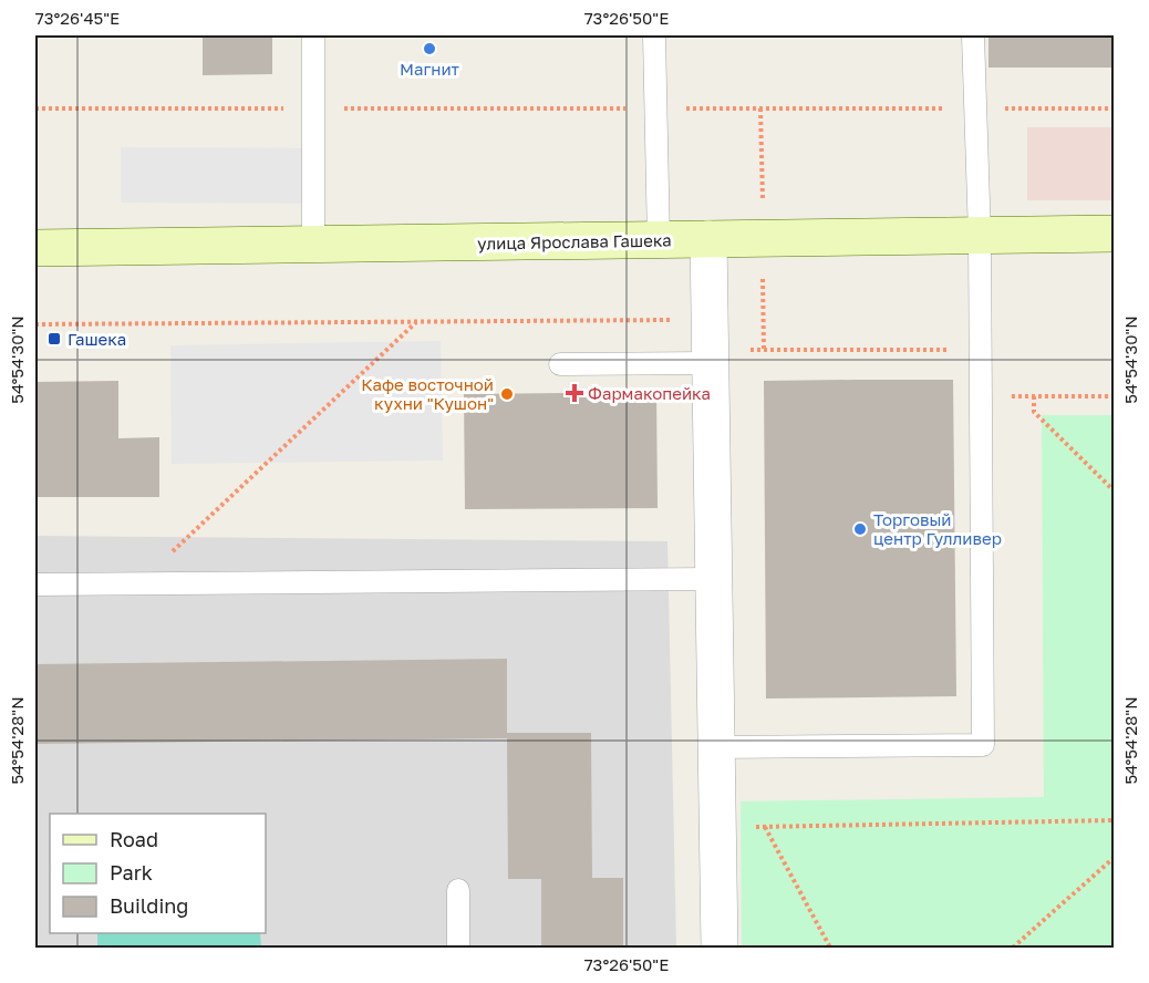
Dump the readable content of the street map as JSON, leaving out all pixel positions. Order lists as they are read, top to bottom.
{
  "streets": {
    "main road": ["улица Ярослава Гашека"]
  },
  "places": {
    "other": ["Магнит", "Кафе восточной кухни \"Кушон\"", "Торговый центр Гулливер"],
    "transit": ["Гашека"],
    "health": ["Фармакопейка"]
  },
  "legend": ["Road", "Park", "Building"],
  "coordinates": [
    "73°26'45\"E",
    "73°26'50\"E",
    "54°54'30\"N",
    "54°54'28\"N"
  ]
}
